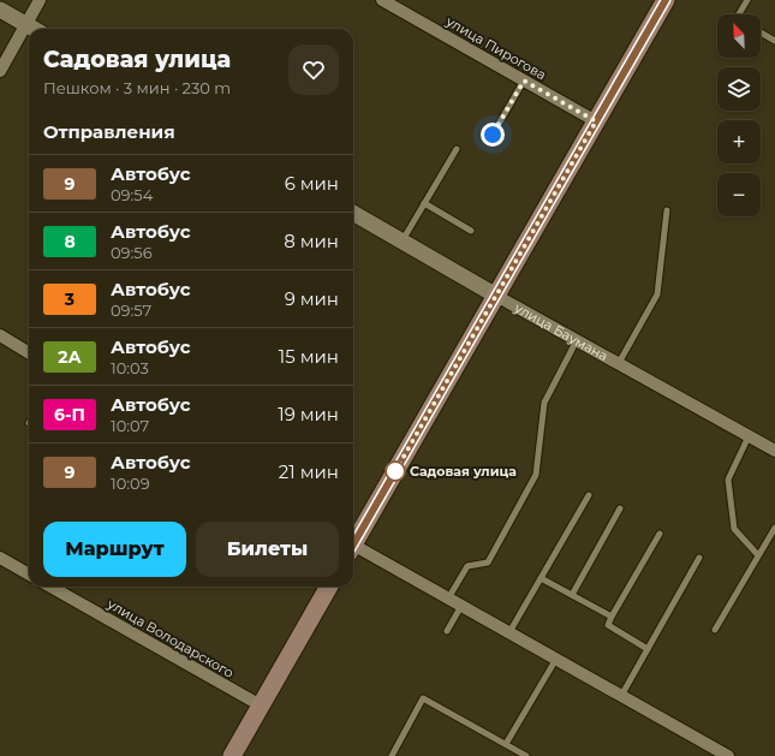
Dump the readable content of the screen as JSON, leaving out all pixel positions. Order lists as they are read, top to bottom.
{
  "streets": {
    "street": ["улица Пирогова", "улица Баумана", "улица Володарского"]
  },
  "places": ["Садовая улица"],
  "lines": ["bus line 9"],
  "north": "top left",
  "page": {
    "map_buttons": ["+", "−"],
    "heading": [
      ["Садовая улица", "Пешком · 3 мин · 230 m"],
      "Отправления"
    ],
    "list": [
      {
        "mark": "9",
        "name": "Автобус",
        "note": "09:54",
        "value": "6 мин"
      },
      {
        "mark": "8",
        "name": "Автобус",
        "note": "09:56",
        "value": "8 мин"
      },
      {
        "mark": "3",
        "name": "Автобус",
        "note": "09:57",
        "value": "9 мин"
      },
      {
        "mark": "2А",
        "name": "Автобус",
        "note": "10:03",
        "value": "15 мин"
      },
      {
        "mark": "6-П",
        "name": "Автобус",
        "note": "10:07",
        "value": "19 мин"
      },
      {
        "mark": "9",
        "name": "Автобус",
        "note": "10:09",
        "value": "21 мин"
      }
    ],
    "buttons": ["Маршрут", "Билеты"]
  }
}
